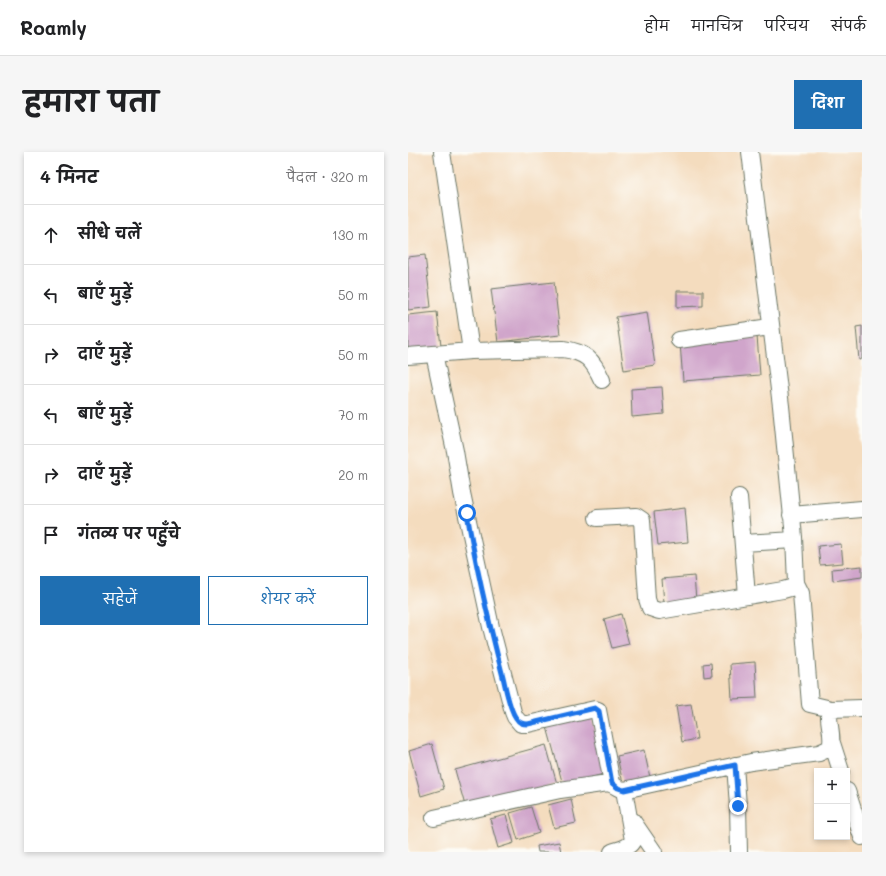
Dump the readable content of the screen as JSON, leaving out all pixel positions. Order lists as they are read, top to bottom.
{
  "page": {
    "header": "Roamly",
    "nav": [
      "होम",
      "मानचित्र",
      "परिचय",
      "संपर्क"
    ],
    "title": "हमारा पता",
    "buttons": [
      "दिशा",
      ["सहेजें", "शेयर करें"]
    ],
    "heading": ["4 मिनट", "पैदल · 320 m"],
    "list": [
      ["सीधे चलें", "130 m"],
      ["बाएँ मुड़ें", "50 m"],
      ["दाएँ मुड़ें", "50 m"],
      ["बाएँ मुड़ें", "70 m"],
      ["दाएँ मुड़ें", "20 m"],
      "गंतव्य पर पहुँचे"
    ],
    "map_buttons": ["+", "−"]
  }
}
